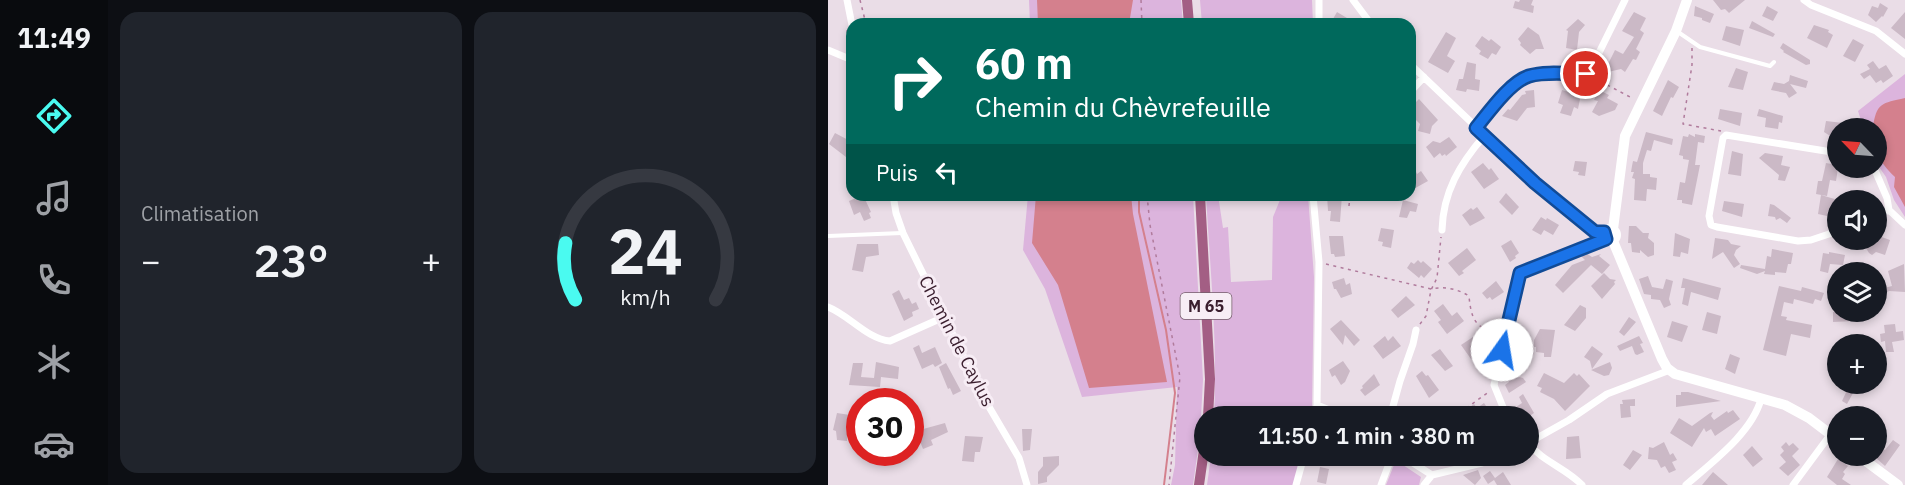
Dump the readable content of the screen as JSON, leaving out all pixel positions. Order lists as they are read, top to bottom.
{
  "streets": {
    "main road": ["M 65"],
    "street": ["Chemin de Caylus"]
  },
  "north": "top left",
  "page": {
    "tabs": "11:49",
    "tile": "Climatisation",
    "turn": ["60 m", "Chemin du Chèvrefeuille"],
    "map_buttons": ["+", "−"],
    "then": "Puis",
    "heat": ["−", "23°", "+"],
    "limit": "30",
    "trip": "11:50 · 1 min · 380 m",
    "gauge": ["24", "km/h"]
  }
}
